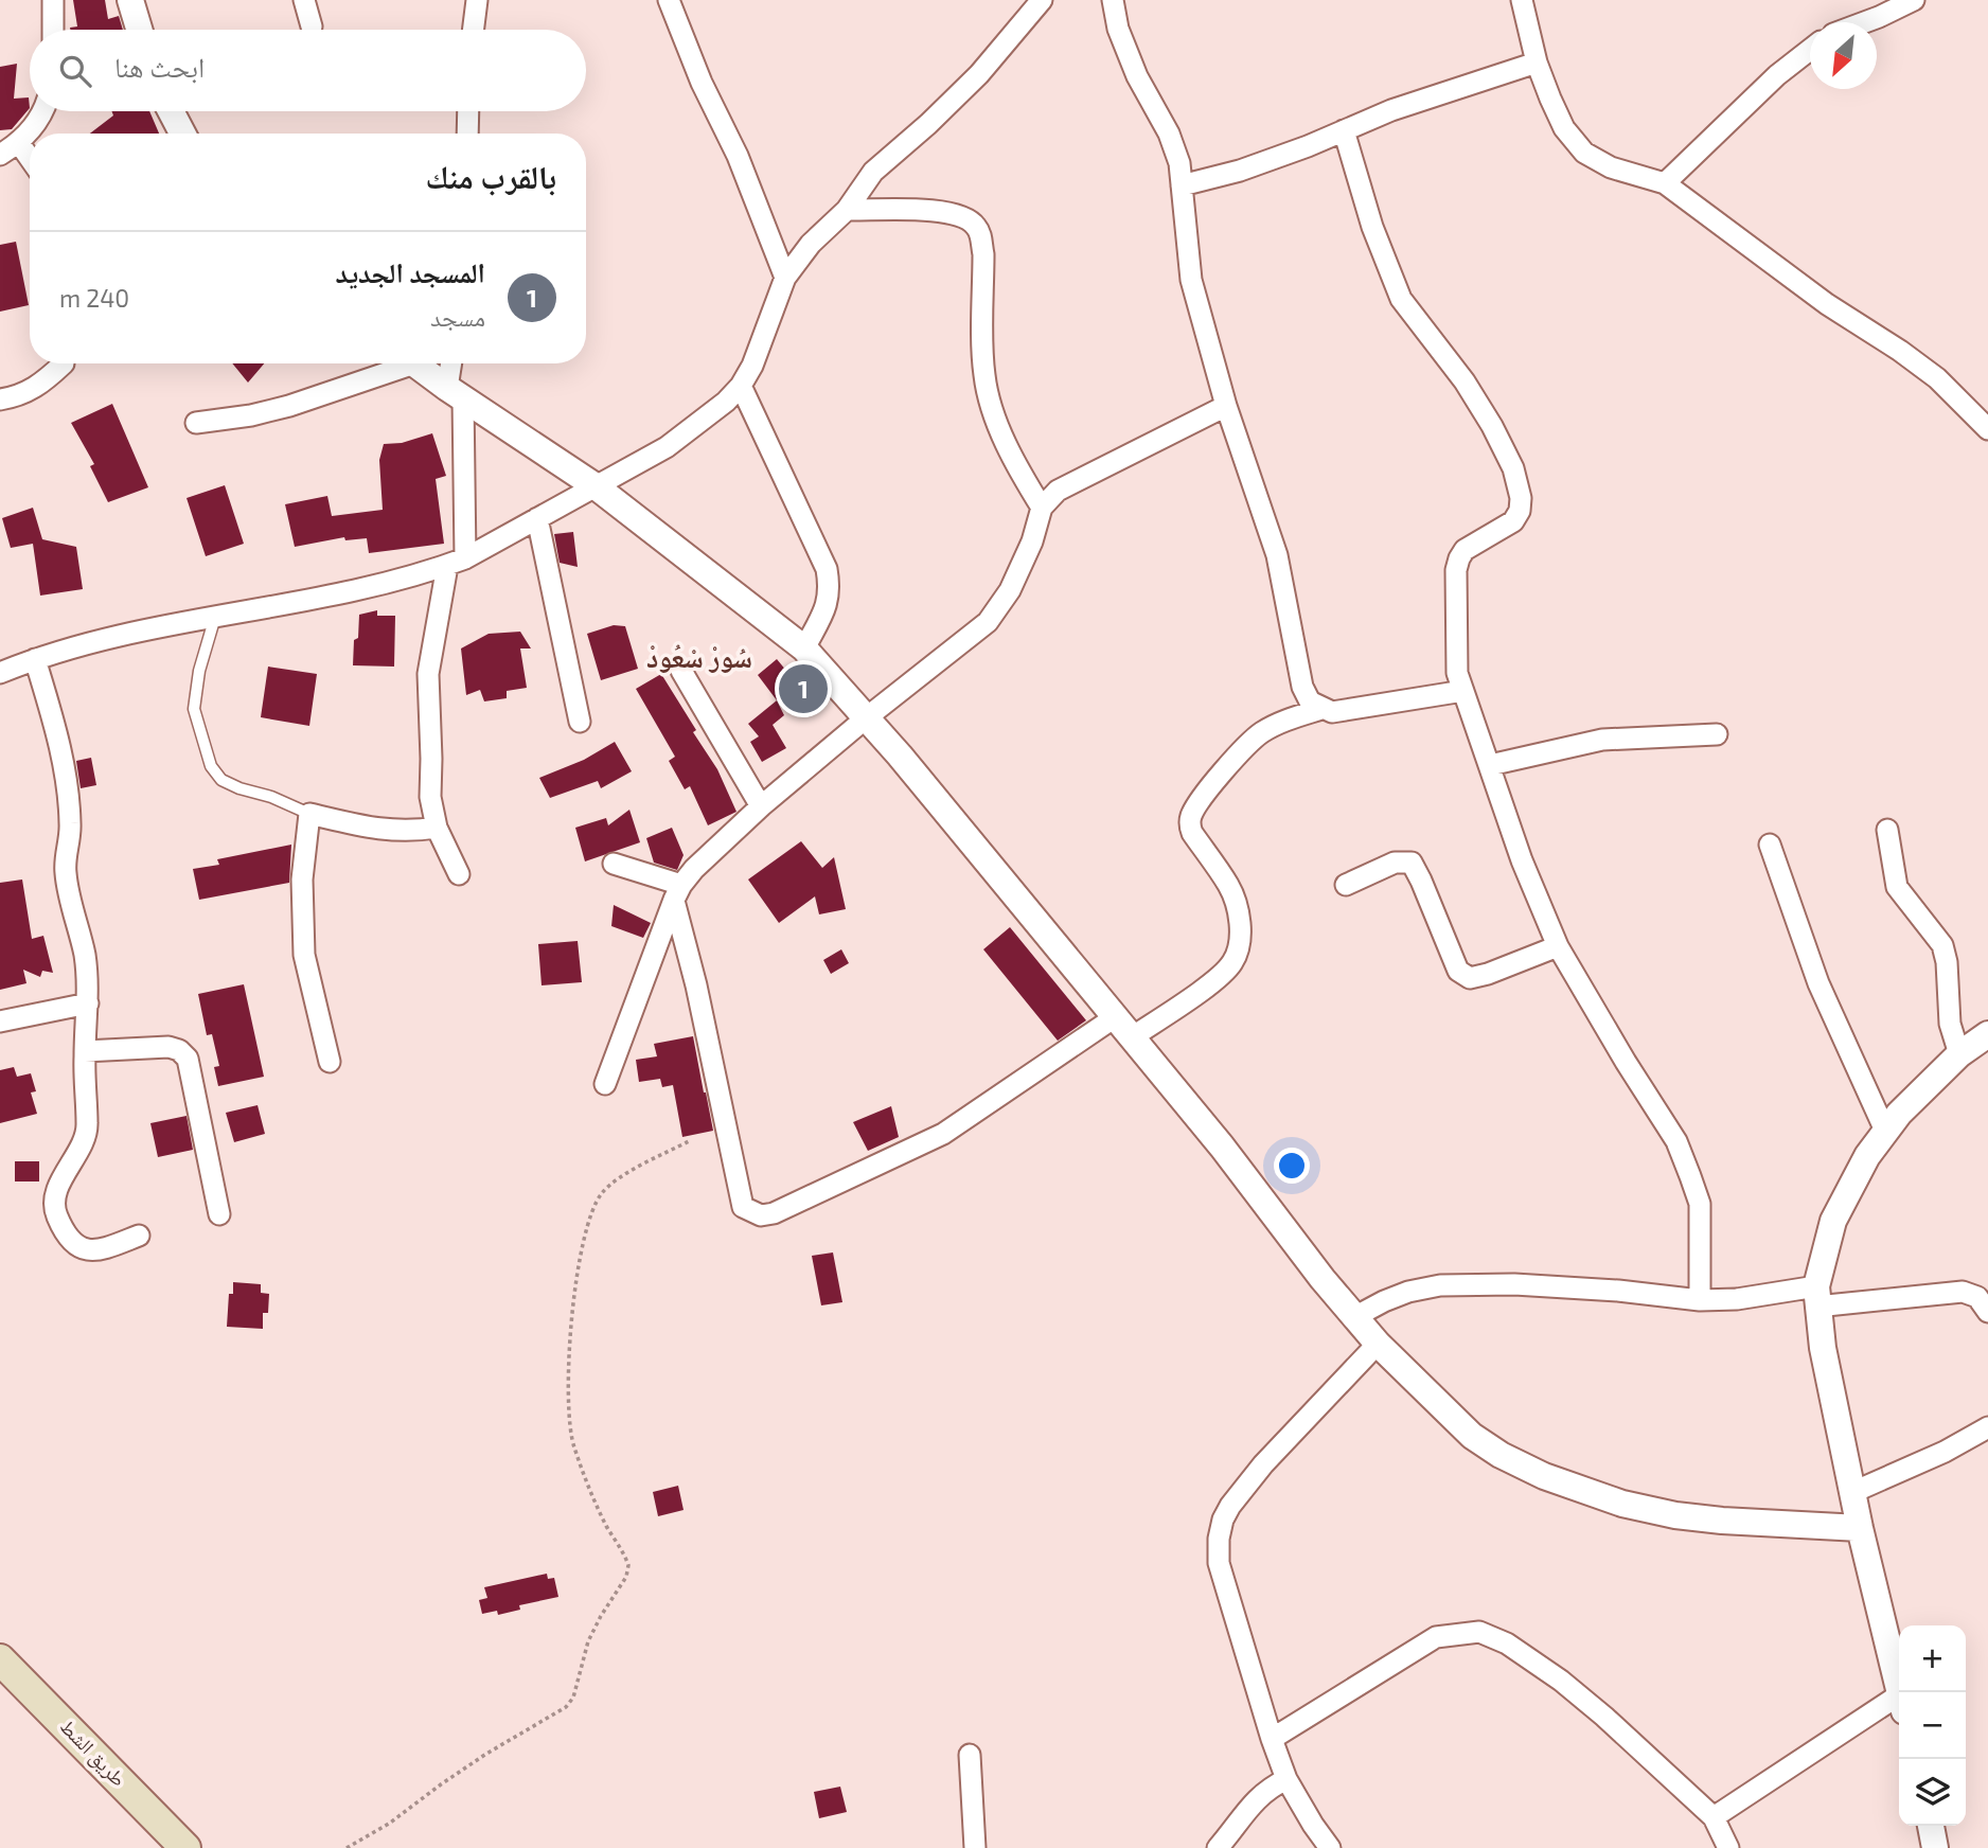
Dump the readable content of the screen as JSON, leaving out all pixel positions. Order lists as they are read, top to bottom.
{
  "streets": {
    "main road": ["طريق الشط"]
  },
  "districts": ["سُورْ سْعُودْ"],
  "north": "bottom left",
  "page": {
    "search": "ابحث هنا",
    "heading": "بالقرب منك",
    "list": [
      {
        "mark": "1",
        "name": "المسجد الجديد",
        "note": "مسجد",
        "value": "240 m"
      }
    ],
    "pins": "1",
    "map_buttons": ["+", "−"]
  }
}
